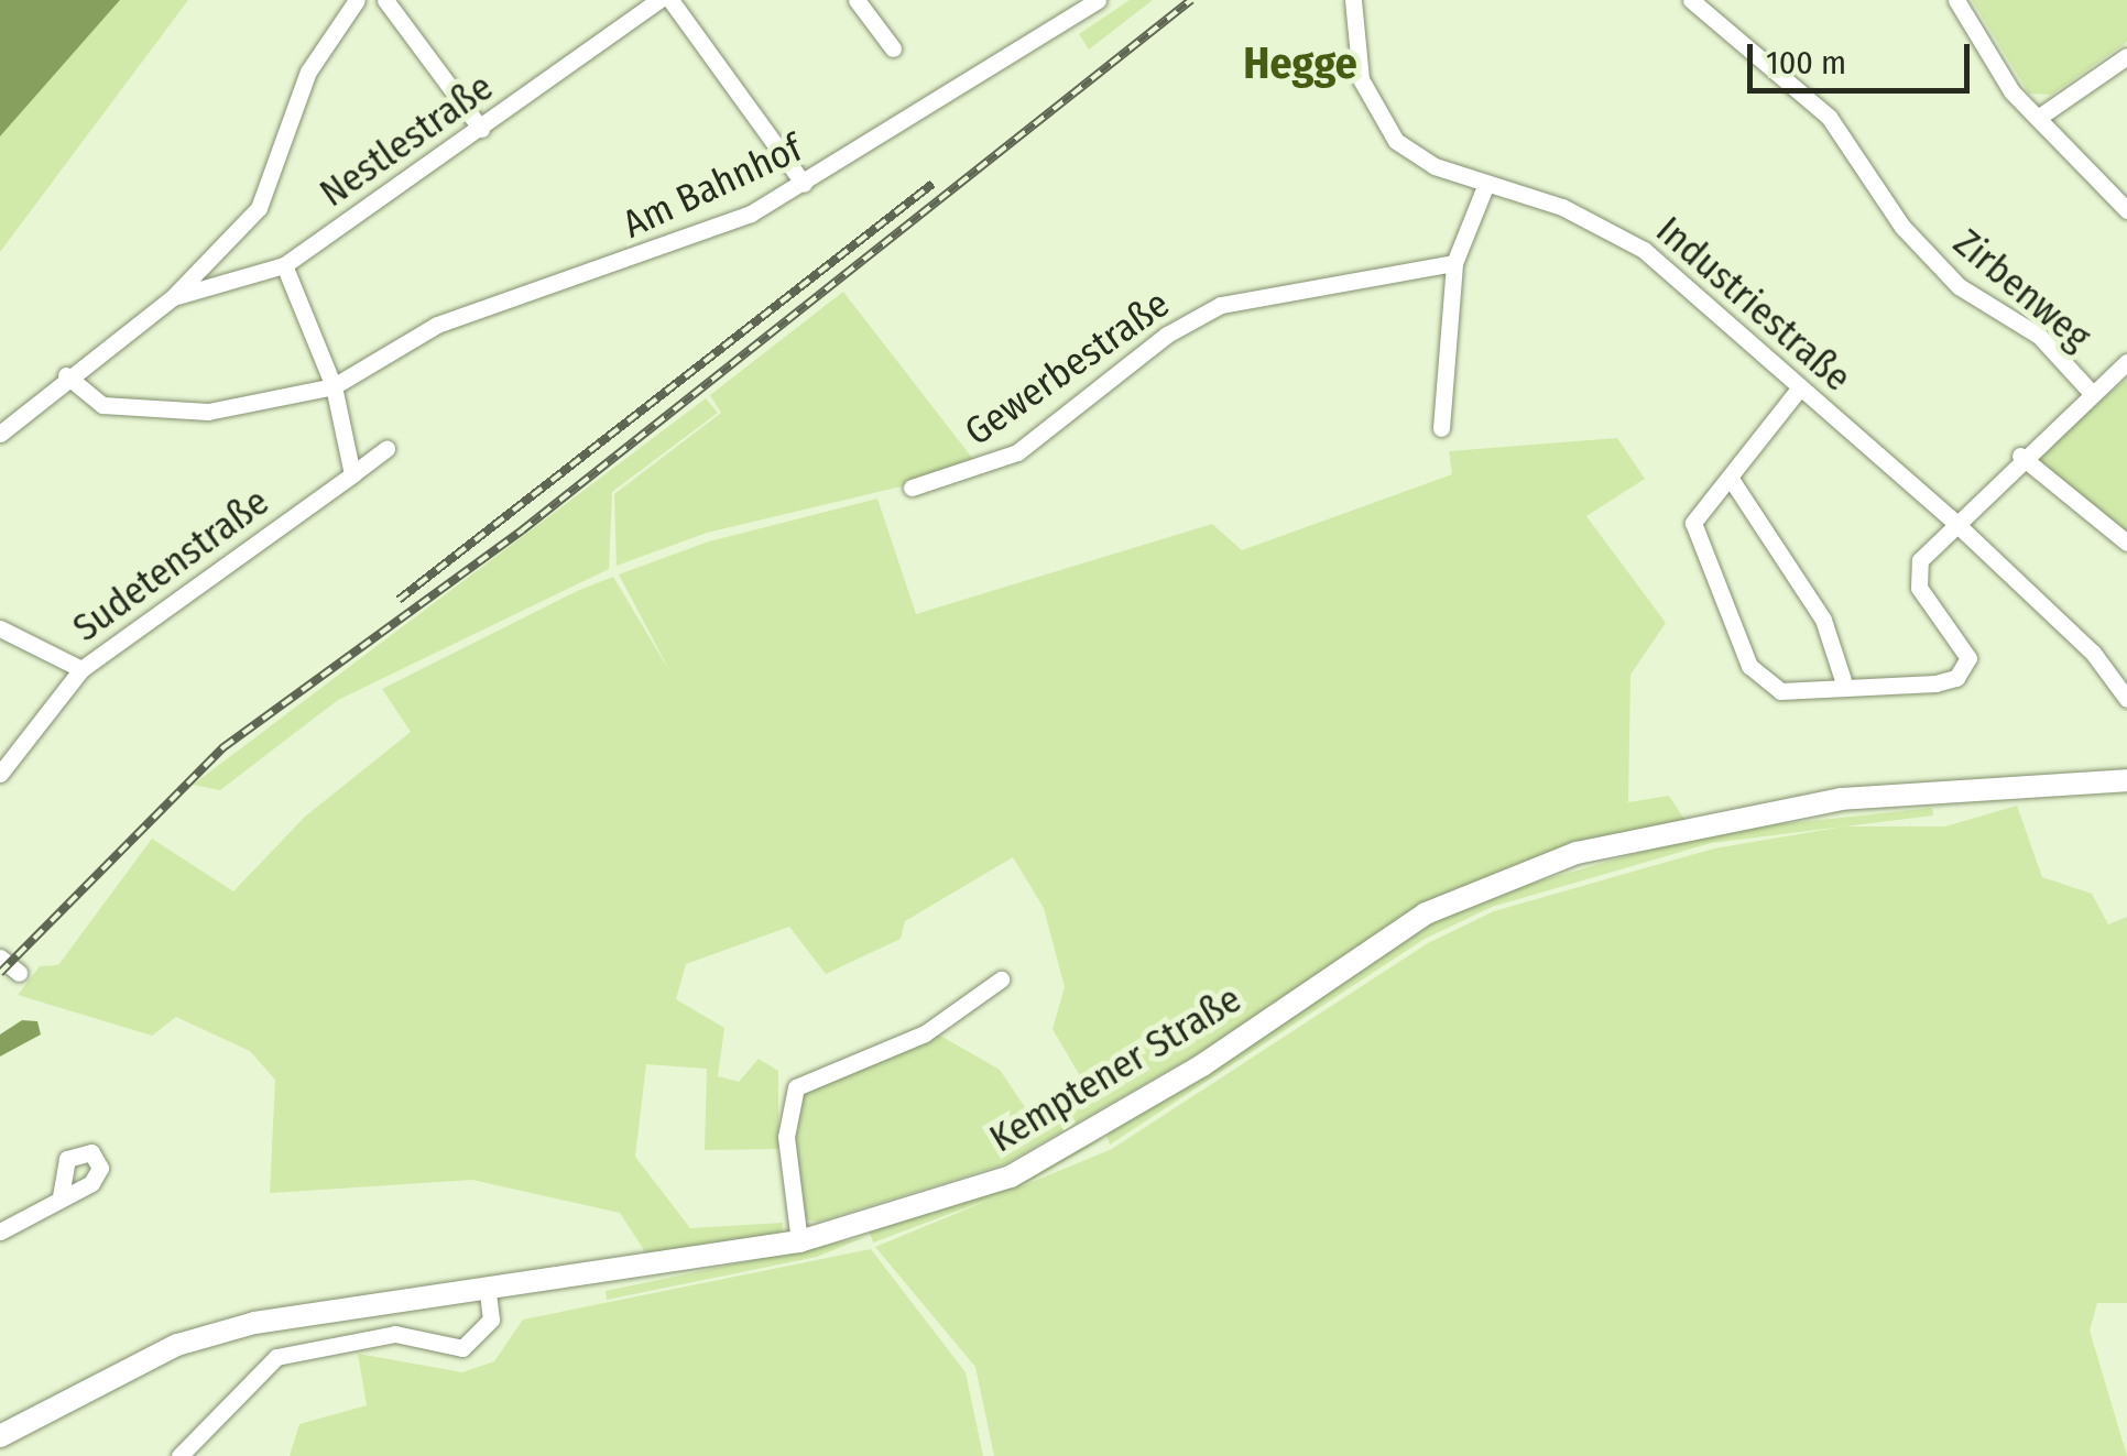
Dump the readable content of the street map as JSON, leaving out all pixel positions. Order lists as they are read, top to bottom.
{
  "streets": {
    "main road": ["Kemptener Straße"],
    "street": [
      "Nestlestraße",
      "Am Bahnhof",
      "Zirbenweg",
      "Industriestraße",
      "Gewerbestraße",
      "Sudetenstraße"
    ]
  },
  "districts": ["Hegge"],
  "scale_bar": "100 m"
}
